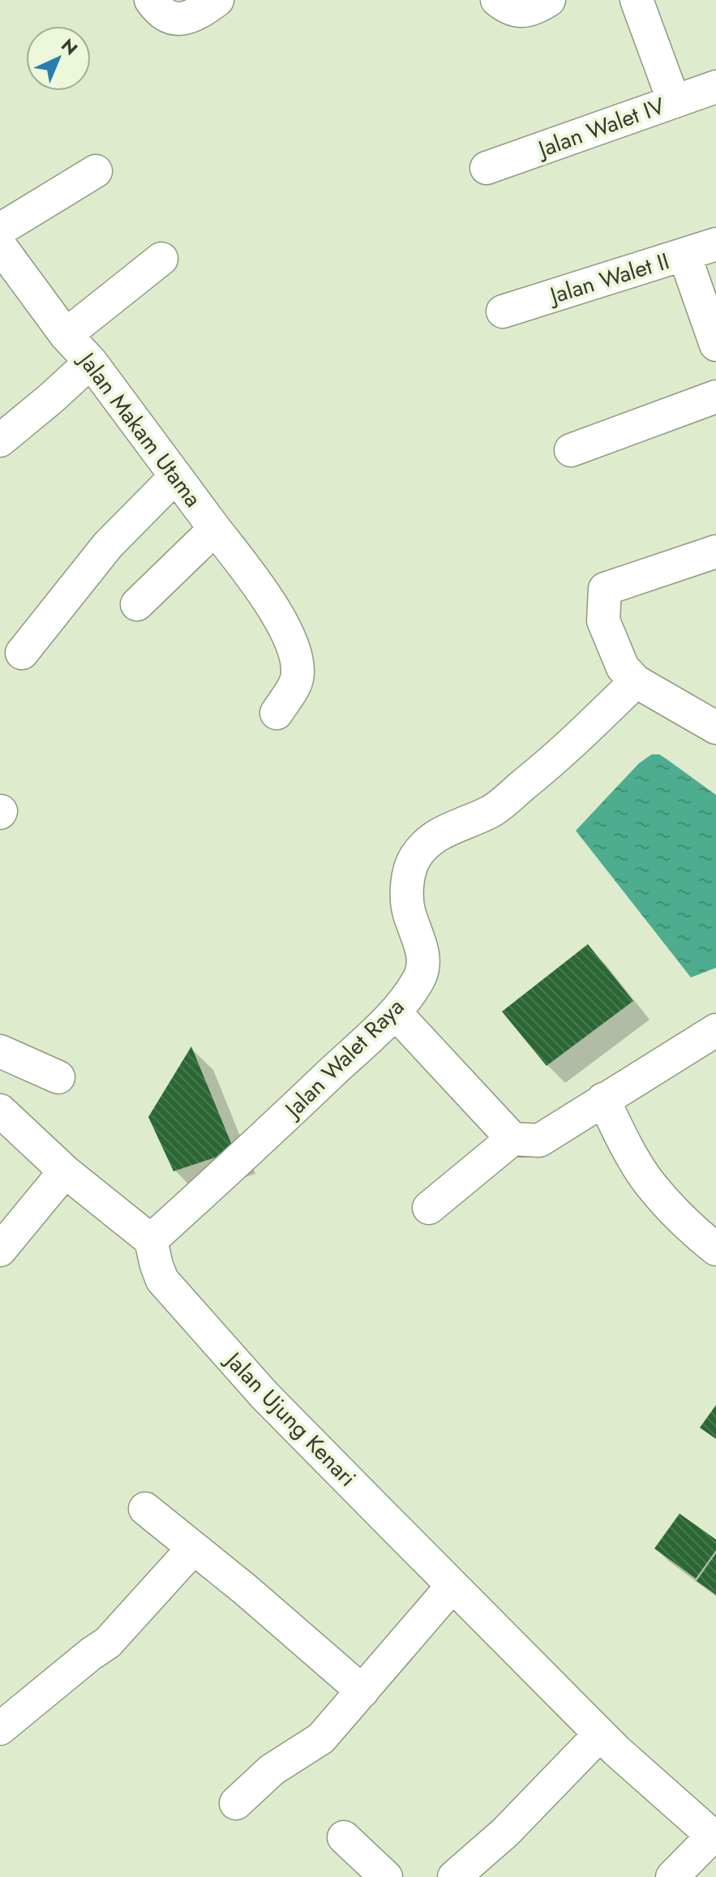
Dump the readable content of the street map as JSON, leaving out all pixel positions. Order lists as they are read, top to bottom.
{
  "streets": {
    "street": [
      "Jalan Walet IV",
      "Jalan Walet II",
      "Jalan Makam Utama",
      "Jalan Walet Raya",
      "Jalan Ujung Kenari"
    ]
  },
  "crossings": [
    ["Jalan Walet Raya", "Jalan Ujung Kenari"]
  ],
  "north": "top right"
}
